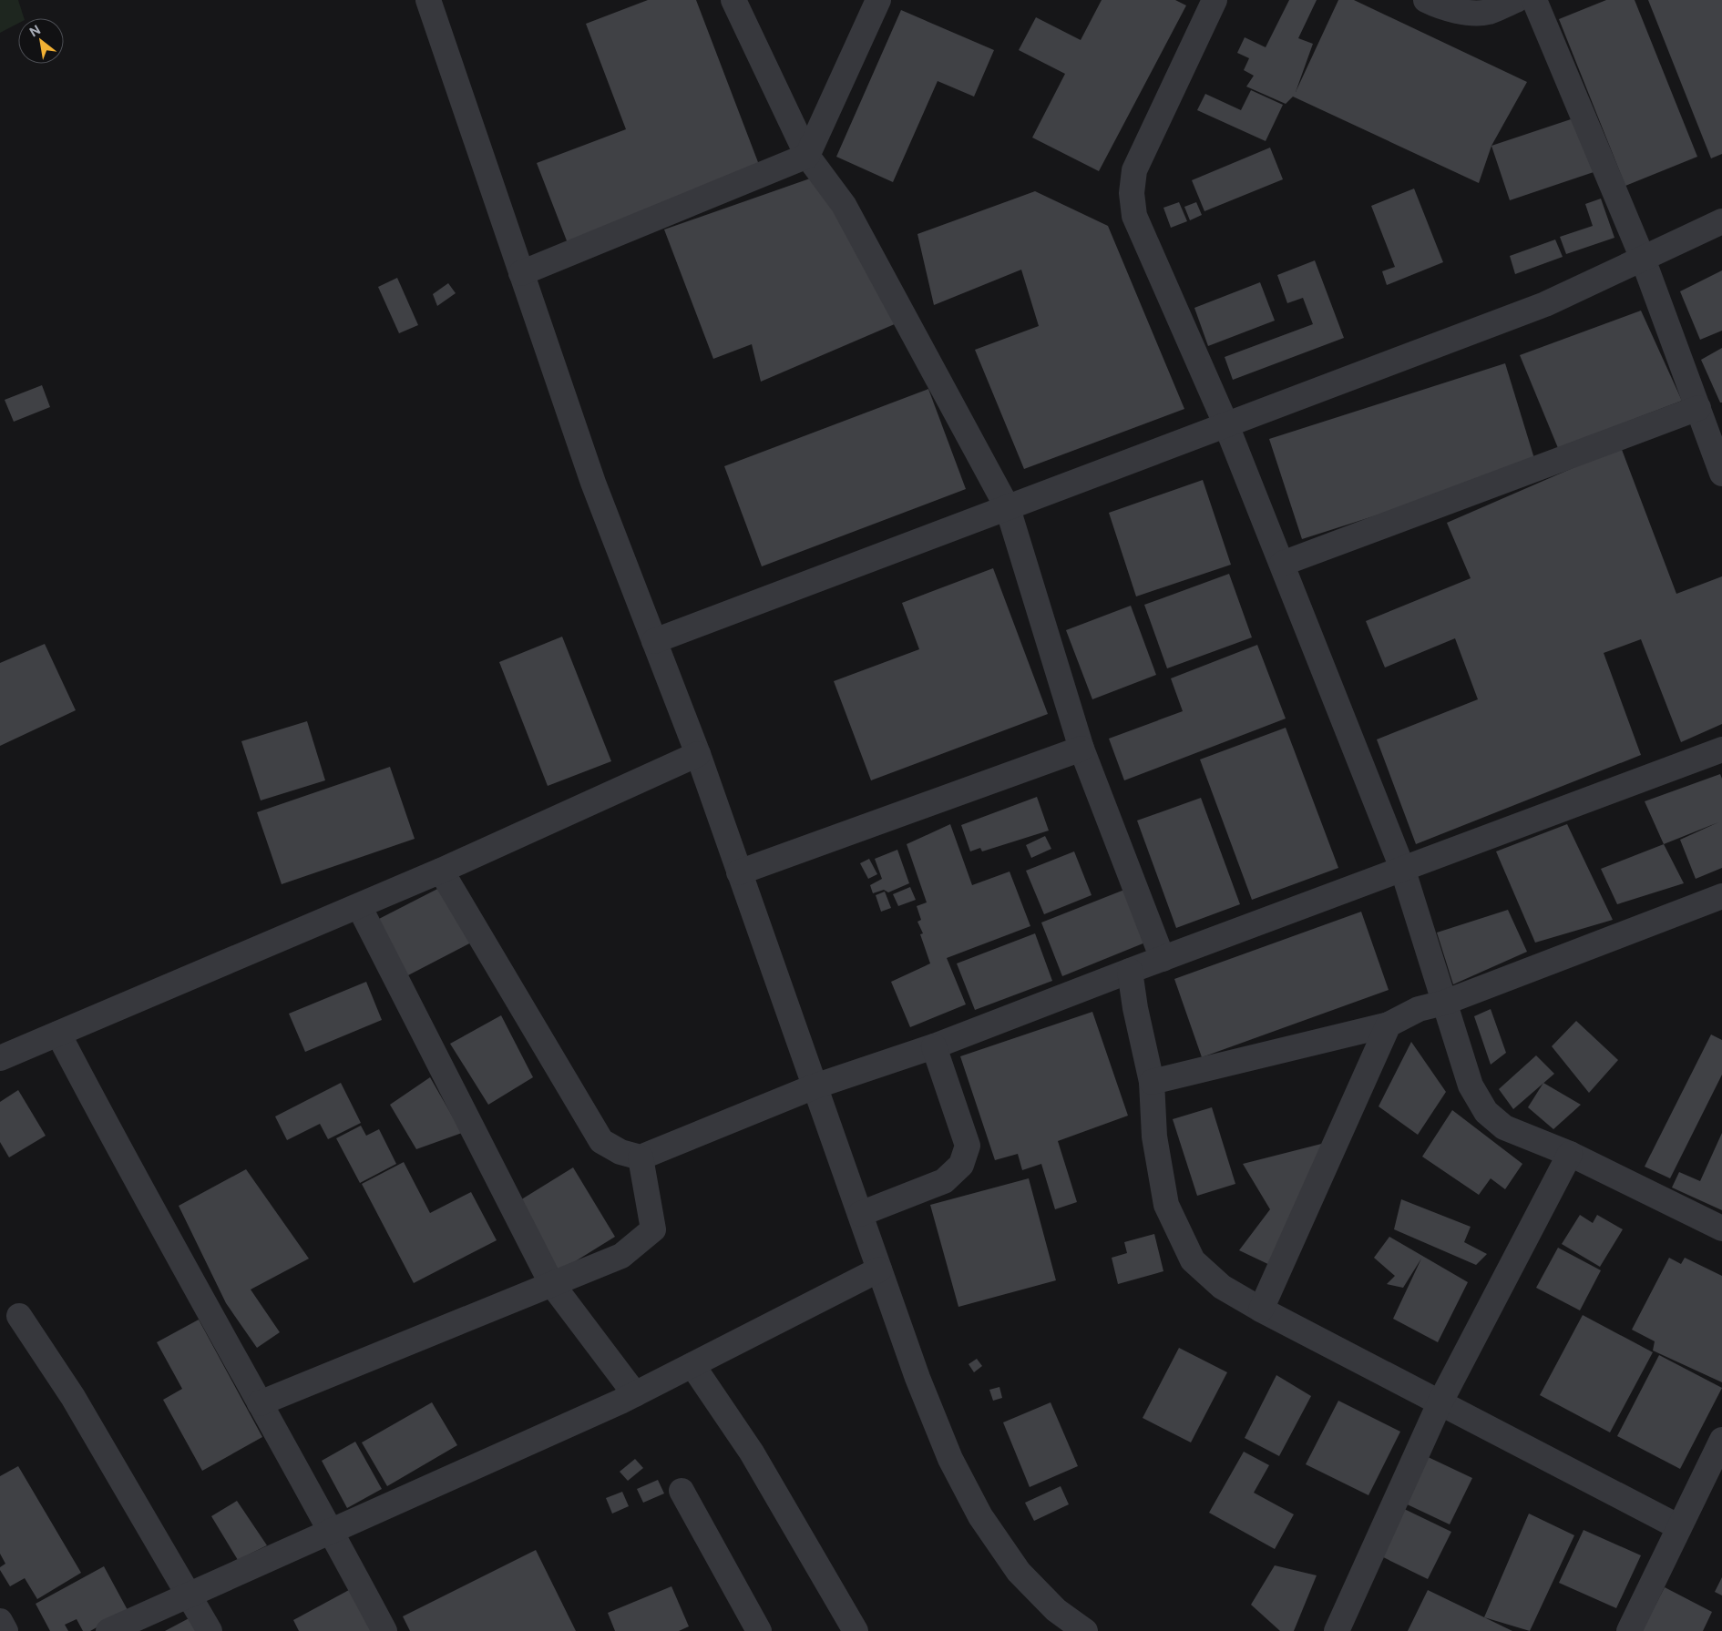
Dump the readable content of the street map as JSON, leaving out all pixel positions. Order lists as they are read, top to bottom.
{
  "north": "top left"
}
